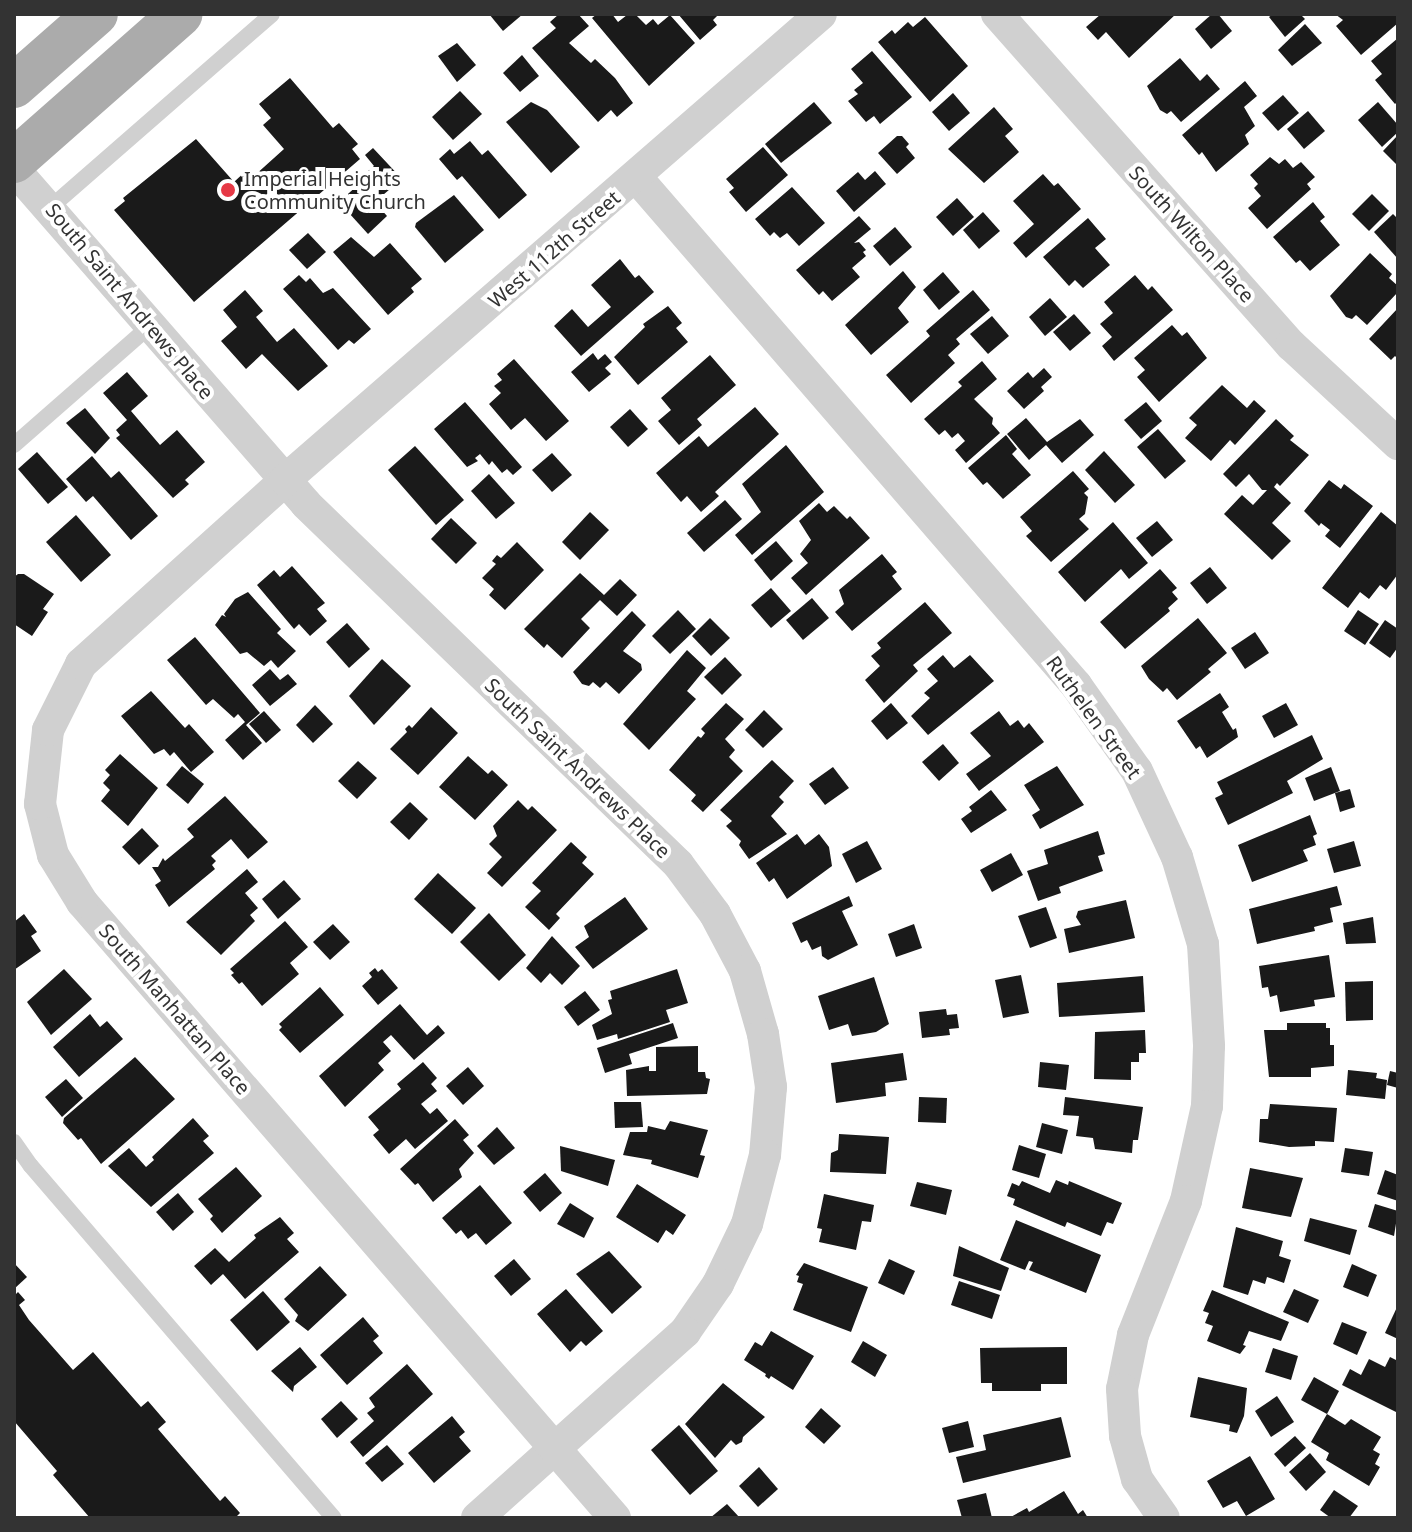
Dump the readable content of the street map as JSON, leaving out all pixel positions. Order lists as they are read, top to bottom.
{
  "streets": {
    "street": [
      "South Wilton Place",
      "West 112th Street",
      "South Saint Andrews Place",
      "Ruthelen Street",
      "South Manhattan Place"
    ]
  },
  "crossings": [
    ["West 112th Street", "South Saint Andrews Place"],
    ["West 112th Street", "Ruthelen Street"],
    ["West 112th Street", "South Manhattan Place"],
    ["South Saint Andrews Place", "South Manhattan Place"]
  ],
  "places": ["Imperial Heights Community Church"]
}
